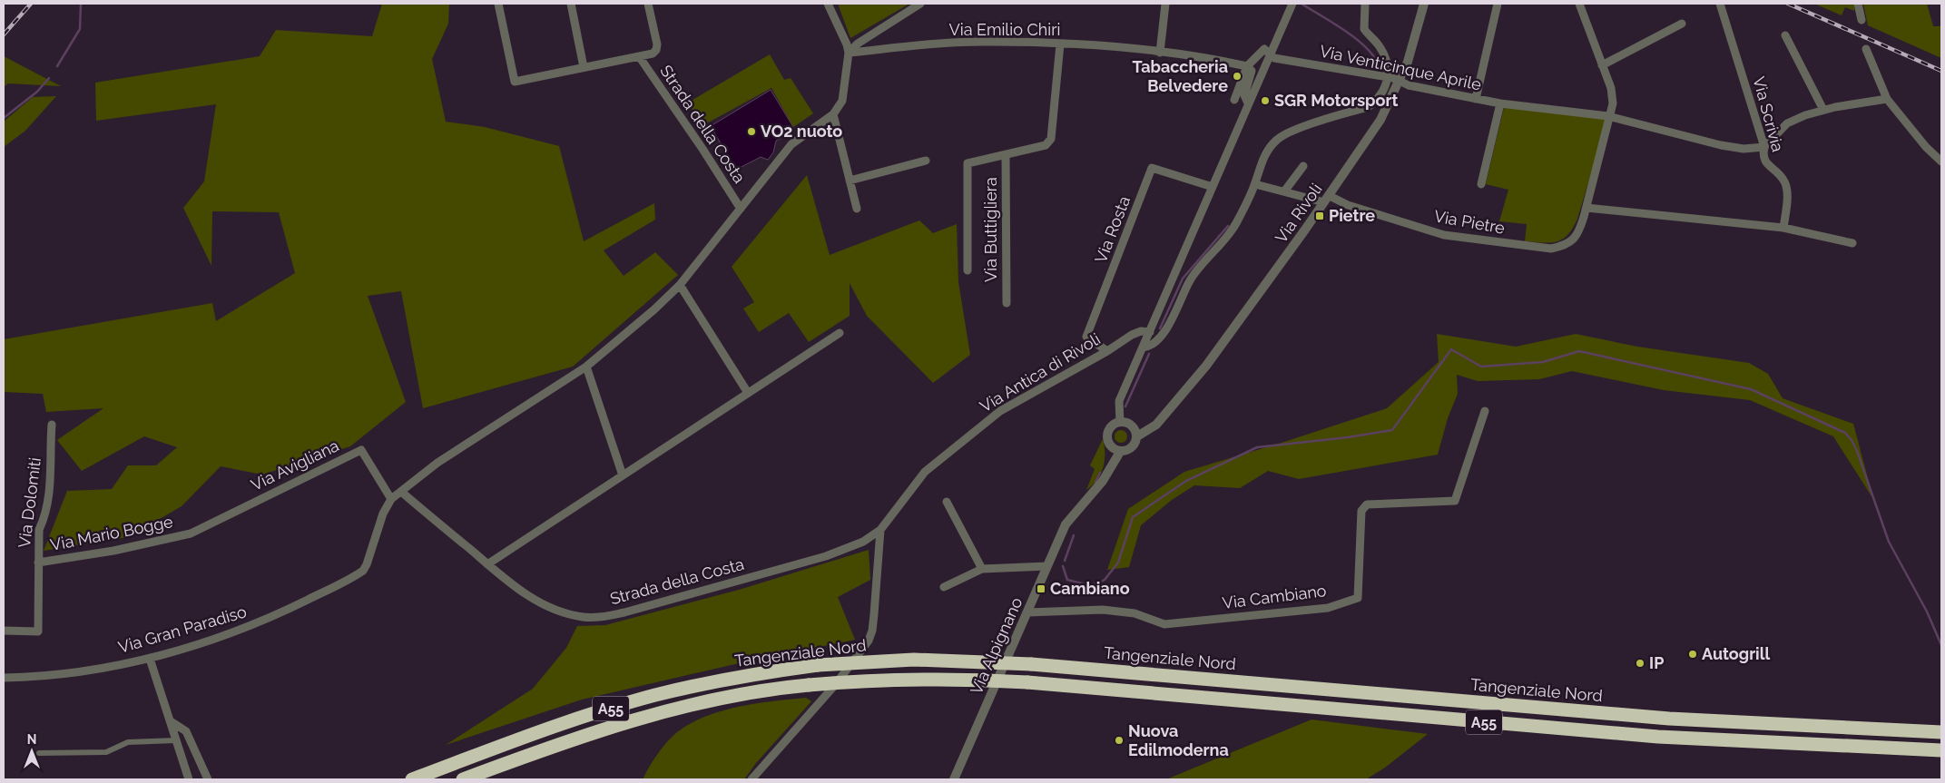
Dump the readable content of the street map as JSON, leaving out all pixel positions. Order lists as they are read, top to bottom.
{
  "streets": {
    "highway": ["Tangenziale Nord", "A55"],
    "street": [
      "Via Emilio Chiri",
      "Via Venticinque Aprile",
      "Via Scrivia",
      "Strada della Costa",
      "Via Rivoli",
      "Via Pietre",
      "Via Buttigliera",
      "Via Rosta",
      "Via Antica di Rivoli",
      "Via Avigliana",
      "Via Dolomiti",
      "Via Mario Bogge",
      "Via Cambiano",
      "Via Gran Paradiso",
      "Via Alpignano"
    ]
  },
  "crossings": [
    ["Via Emilio Chiri", "Strada della Costa"],
    ["Via Emilio Chiri", "Via Buttigliera"],
    ["Via Venticinque Aprile", "Via Scrivia"],
    ["Via Venticinque Aprile", "Via Pietre"],
    ["Strada della Costa", "Via Antica di Rivoli"],
    ["Strada della Costa", "Via Avigliana"],
    ["Strada della Costa", "Via Gran Paradiso"],
    ["Via Rivoli", "Via Pietre"],
    ["Via Rivoli", "Via Alpignano"],
    ["Via Rosta", "Via Antica di Rivoli"],
    ["Via Avigliana", "Via Mario Bogge"],
    ["Via Avigliana", "Via Gran Paradiso"],
    ["Via Dolomiti", "Via Mario Bogge"],
    ["Via Cambiano", "Via Alpignano"]
  ],
  "places": {
    "other": [
      "Tabaccheria Belvedere",
      "SGR Motorsport",
      "VO2 nuoto",
      "Autogrill",
      "IP",
      "Nuova Edilmoderna"
    ],
    "transit": ["Pietre", "Cambiano"]
  },
  "north": "top"
}
